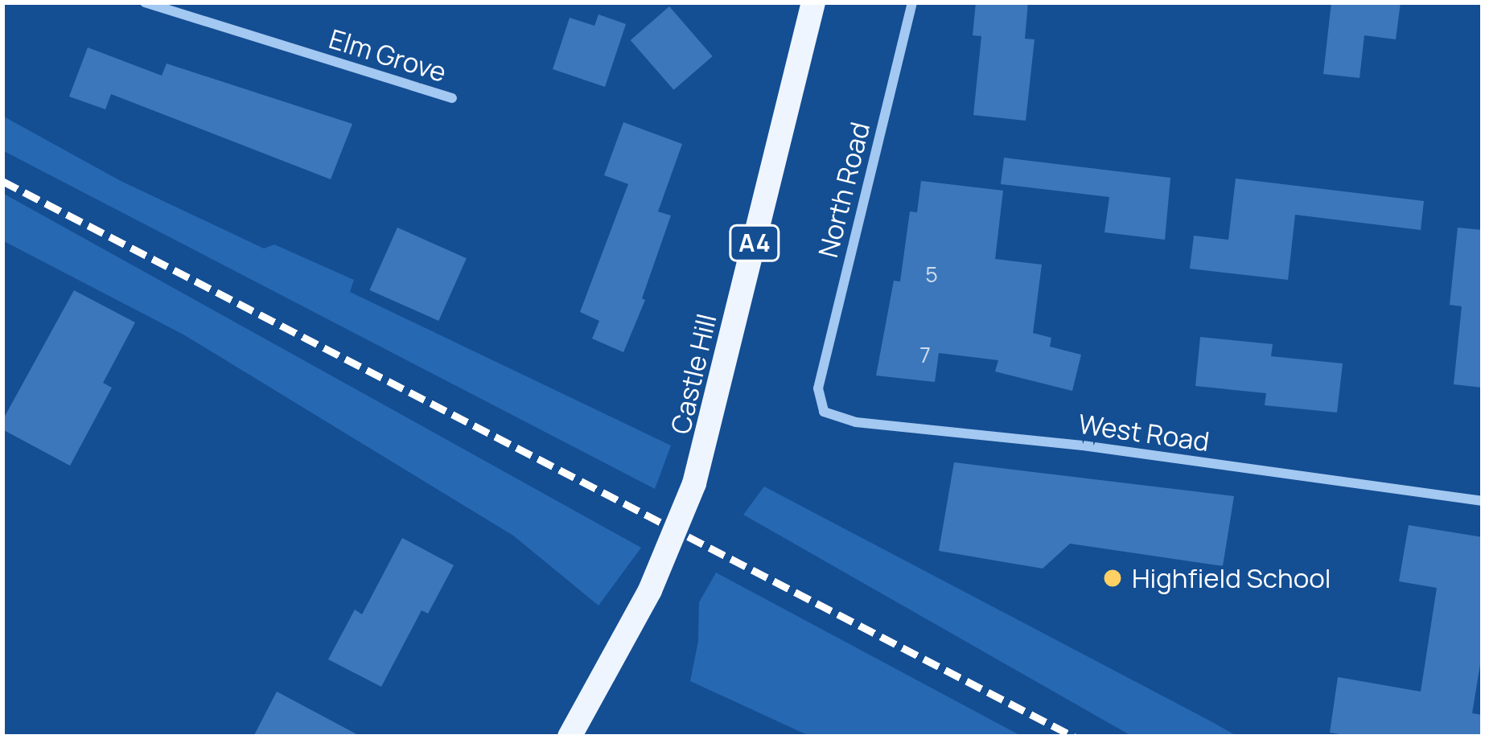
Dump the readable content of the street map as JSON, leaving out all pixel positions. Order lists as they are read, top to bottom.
{
  "streets": {
    "main road": ["A4", "Castle Hill"],
    "street": ["Elm Grove", "North Road", "West Road"]
  },
  "crossings": [
    ["North Road", "West Road"]
  ],
  "places": ["Highfield School"],
  "house_numbers": ["5", "7"]
}
